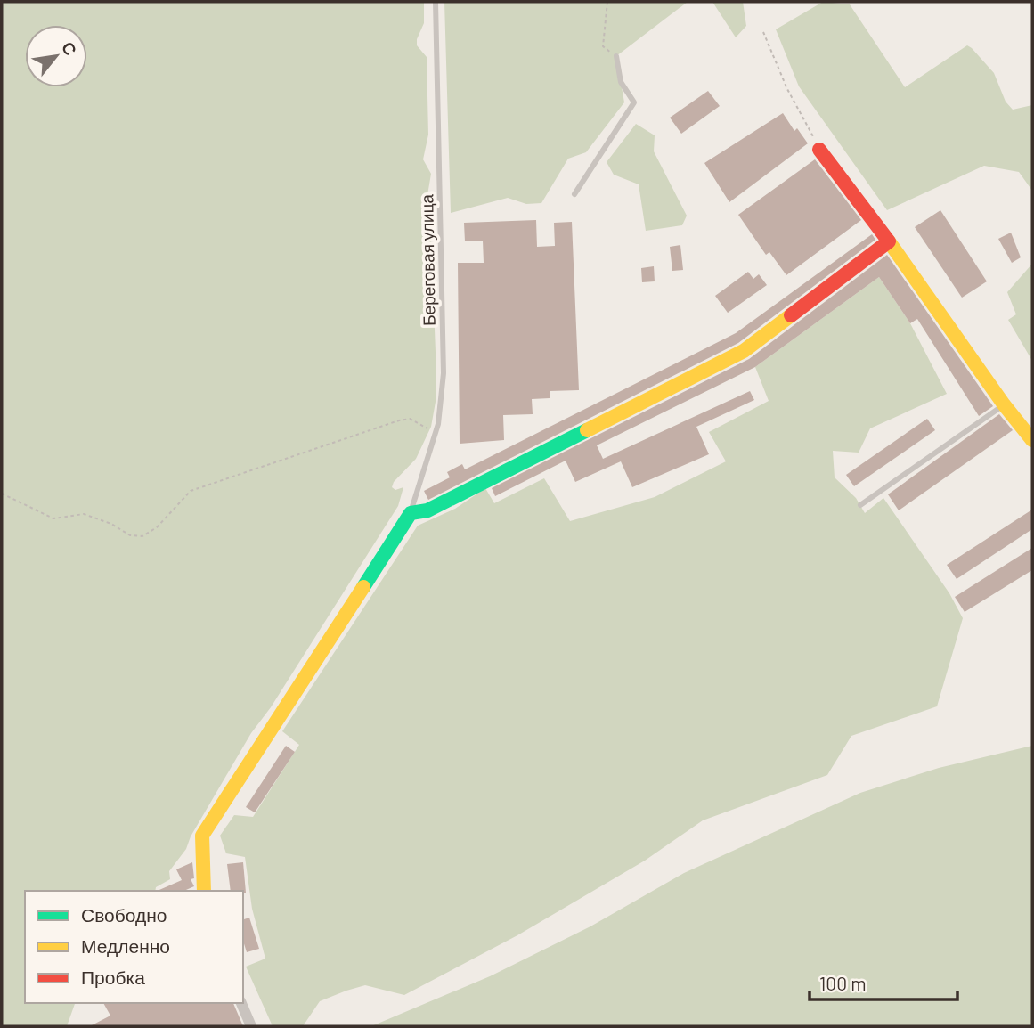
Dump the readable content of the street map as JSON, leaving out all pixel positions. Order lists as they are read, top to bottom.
{
  "streets": {
    "lane": ["Береговая улица"]
  },
  "legend": ["Свободно", "Медленно", "Пробка"],
  "scale_bar": "100 m",
  "north": "top right"
}
